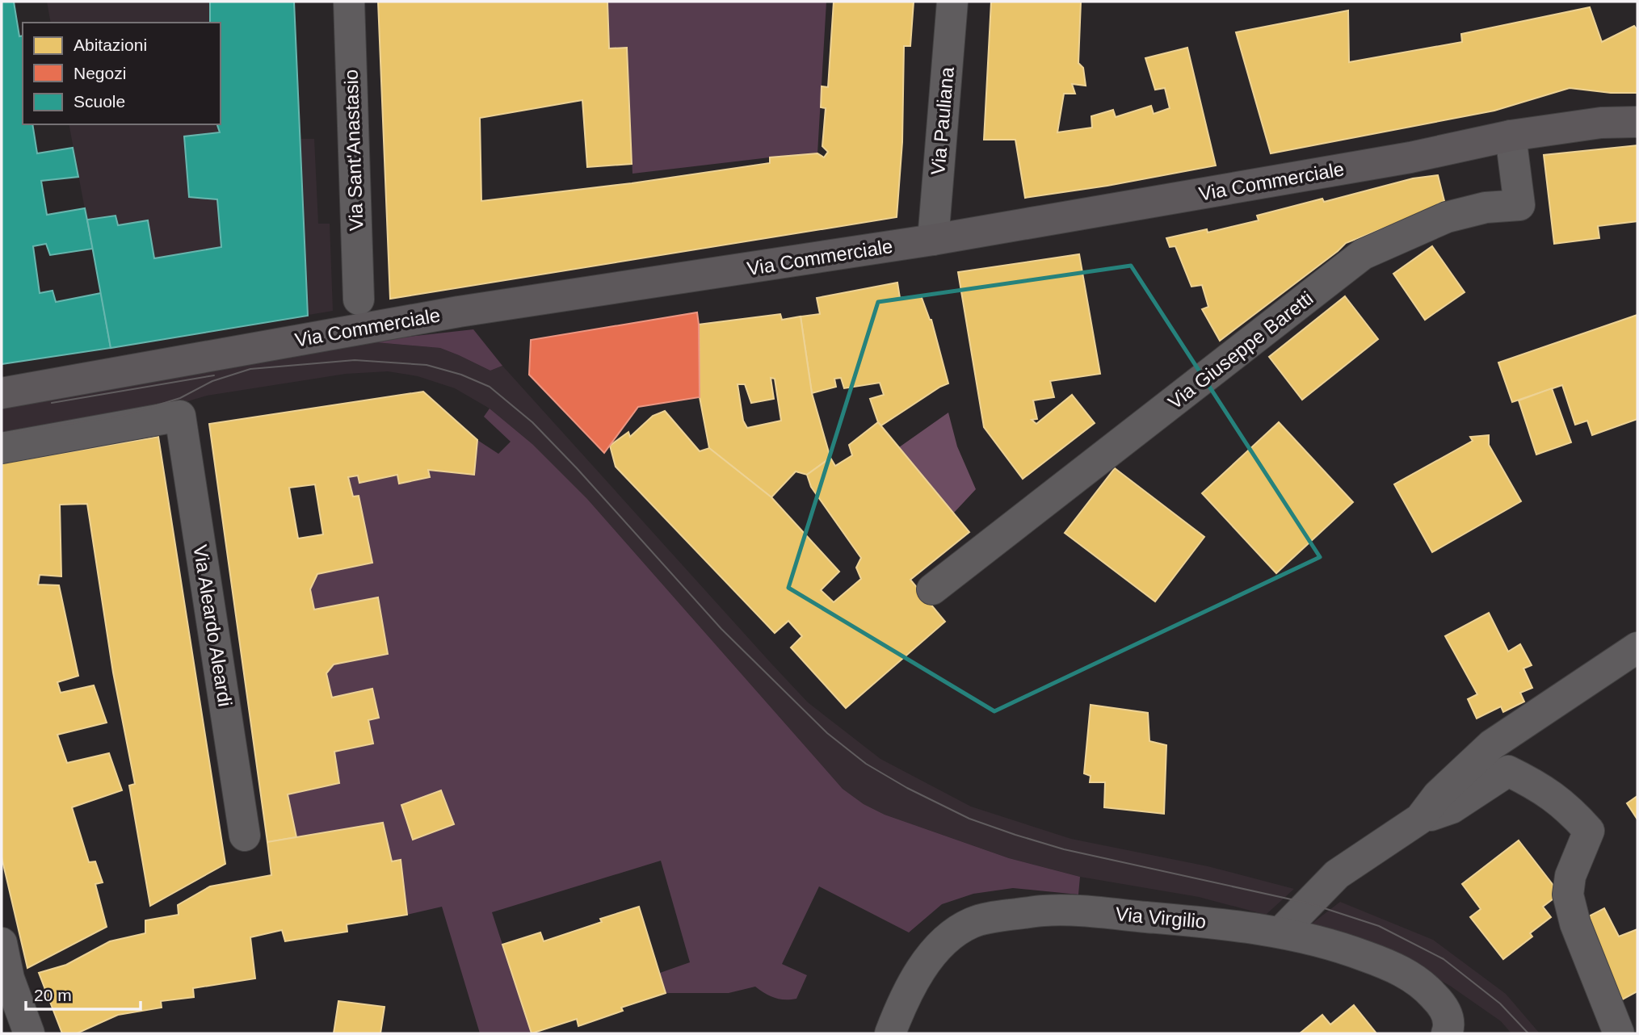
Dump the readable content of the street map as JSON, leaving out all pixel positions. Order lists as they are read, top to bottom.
{
  "streets": {
    "main road": ["Via Commerciale"],
    "street": [
      "Via Pauliana",
      "Via Sant'Anastasio",
      "Via Giuseppe Baretti",
      "Via Aleardo Aleardi",
      "Via Virgilio"
    ]
  },
  "crossings": [
    ["Via Pauliana", "Via Commerciale"],
    ["Via Commerciale", "Via Giuseppe Baretti"]
  ],
  "legend": ["Abitazioni", "Negozi", "Scuole"],
  "scale_bar": "20 m"
}
